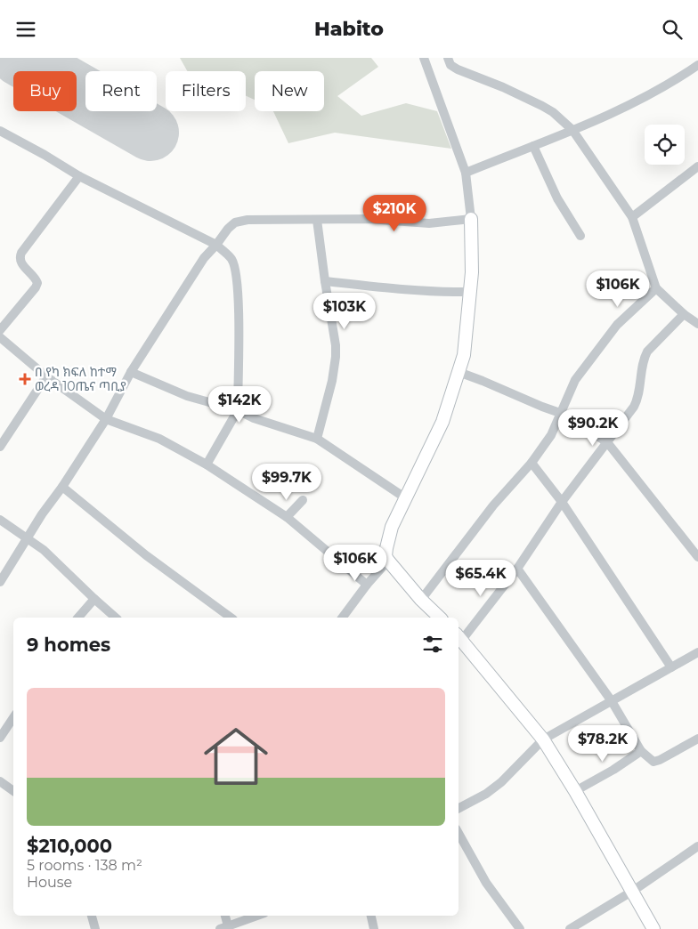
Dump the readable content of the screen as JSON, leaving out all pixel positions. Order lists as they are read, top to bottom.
{
  "places": {
    "health": ["በ የካ ክፍለ ከተማ ወረዳ 10ጤና ጣቢያ"]
  },
  "page": {
    "header": "Habito",
    "chip": [
      "Buy",
      "Rent",
      "Filters",
      "New"
    ],
    "price": [
      "$210K",
      "$106K",
      "$103K",
      "$142K",
      "$90.2K",
      "$99.7K",
      "$106K",
      "$65.4K",
      "$78.2K"
    ],
    "heading": "9 homes",
    "list": [
      {
        "name": "$210,000",
        "note": "5 rooms · 138 m² · House"
      }
    ]
  }
}
